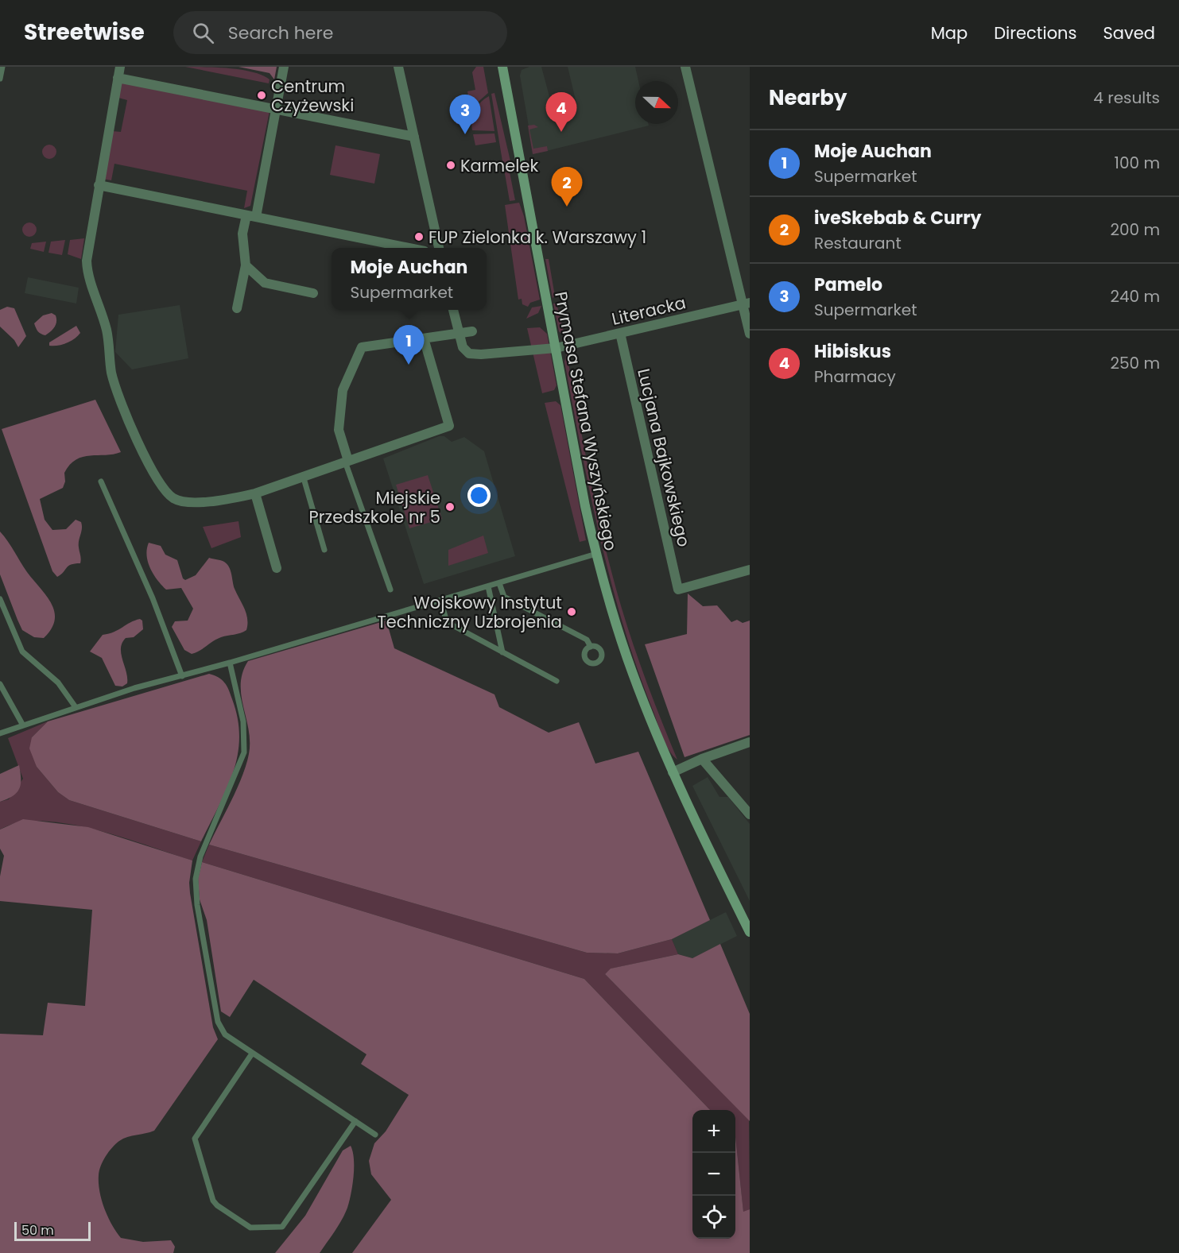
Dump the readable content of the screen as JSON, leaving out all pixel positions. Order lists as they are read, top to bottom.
{
  "streets": {
    "main road": ["Prymasa Stefana Wyszyńskiego"],
    "street": ["Literacka", "Lucjana Bajkowskiego"]
  },
  "crossings": [
    ["Literacka", "Prymasa Stefana Wyszyńskiego"],
    ["Literacka", "Lucjana Bajkowskiego"]
  ],
  "places": [
    "Centrum Czyżewski",
    "Karmelek",
    "FUP Zielonka k. Warszawy 1",
    "Miejskie Przedszkole nr 5",
    "Wojskowy Instytut Techniczny Uzbrojenia"
  ],
  "scale_bar": "50 m",
  "north": "right",
  "page": {
    "header": "Streetwise",
    "search": "Search here",
    "nav": ["Map", "Directions", "Saved"],
    "heading": ["Nearby", "4 results"],
    "pins": [
      "4",
      "3",
      "2",
      "1"
    ],
    "list": [
      {
        "mark": "1",
        "name": "Moje Auchan",
        "note": "Supermarket",
        "value": "100 m"
      },
      {
        "mark": "2",
        "name": "iveSkebab & Curry",
        "note": "Restaurant",
        "value": "200 m"
      },
      {
        "mark": "3",
        "name": "Pamelo",
        "note": "Supermarket",
        "value": "240 m"
      },
      {
        "mark": "4",
        "name": "Hibiskus",
        "note": "Pharmacy",
        "value": "250 m"
      }
    ],
    "popup": ["Moje Auchan", "Supermarket"],
    "map_buttons": ["+", "−"],
    "scale": "50 m"
  }
}
